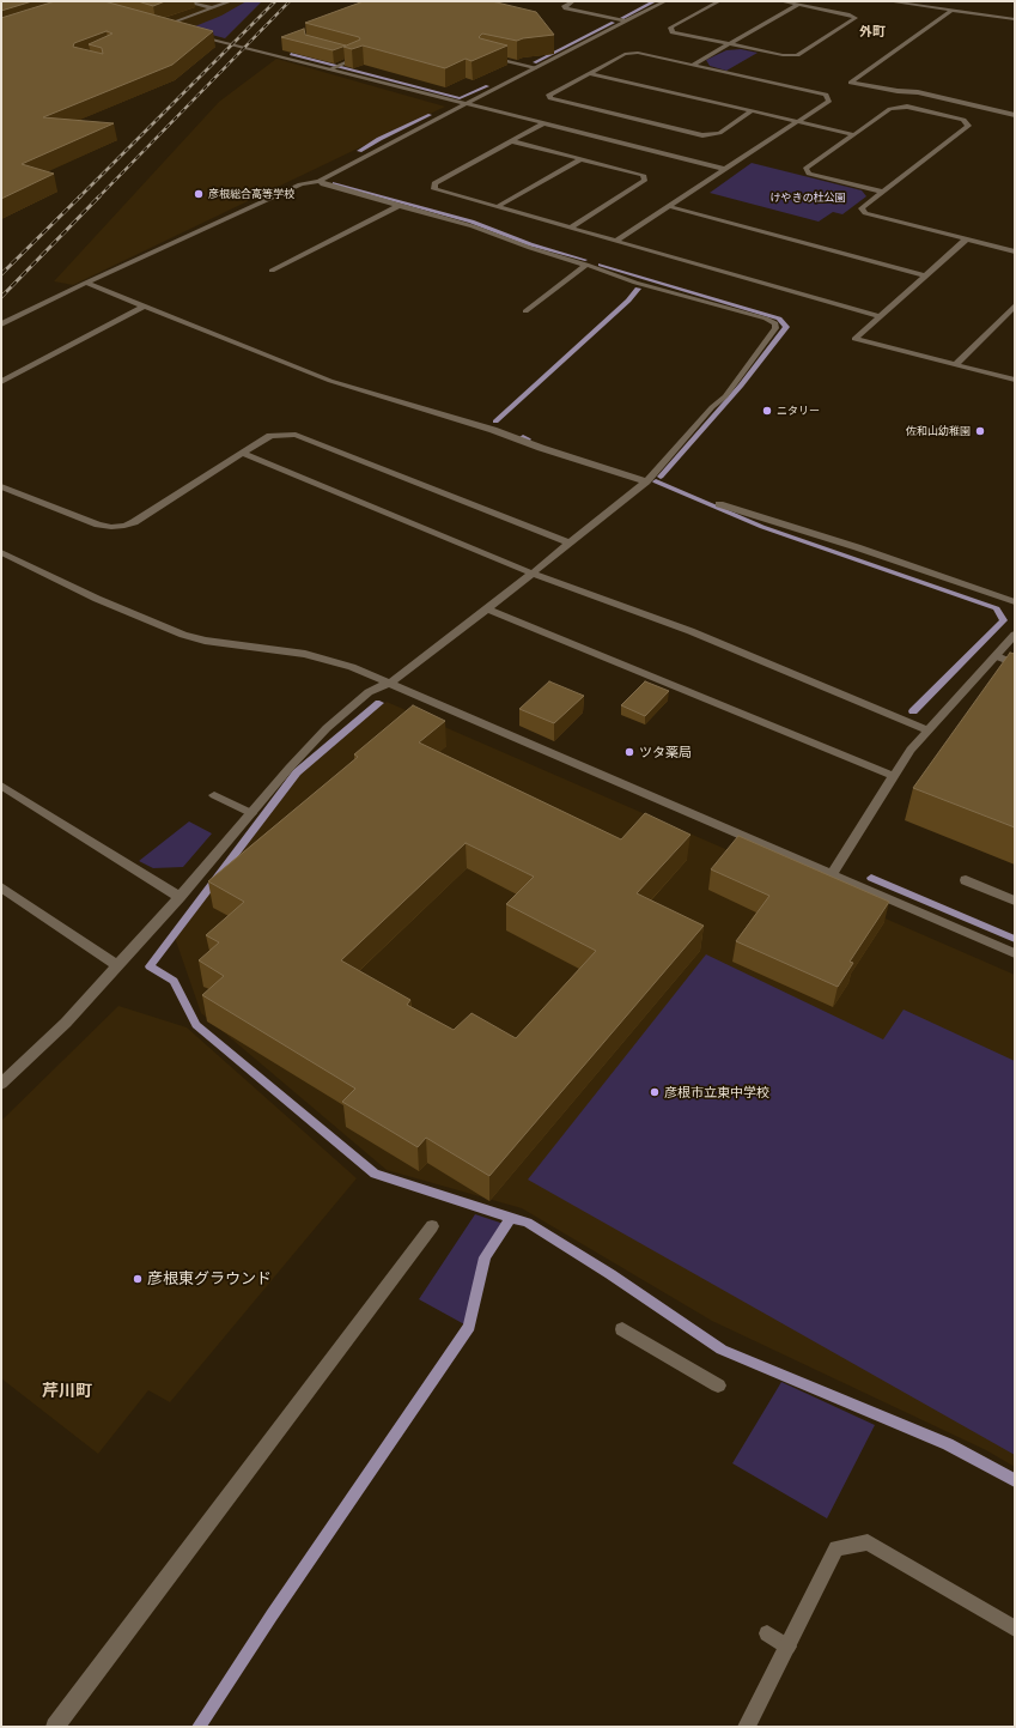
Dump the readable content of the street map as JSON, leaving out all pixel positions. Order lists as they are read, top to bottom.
{
  "districts": ["外町", "芹川町"],
  "parks": ["けやきの杜公園"],
  "places": [
    "彦根総合高等学校",
    "ニタリー",
    "佐和山幼稚園",
    "ツタ薬局",
    "彦根市立東中学校",
    "彦根東グラウンド"
  ]
}
